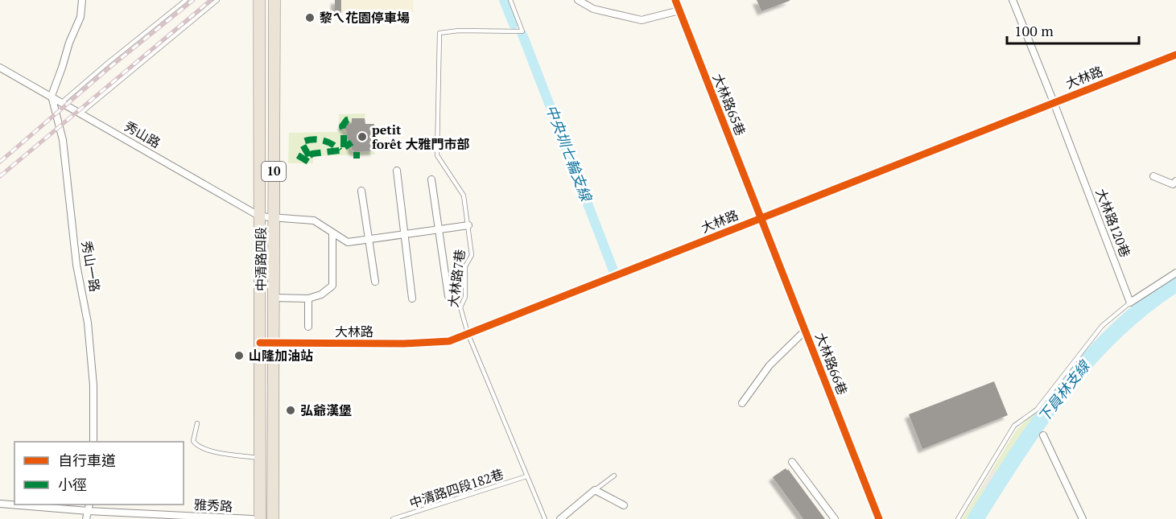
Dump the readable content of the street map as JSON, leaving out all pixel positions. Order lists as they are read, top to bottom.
{
  "streets": {
    "main road": ["10", "中清路四段"],
    "street": [
      "大林路",
      "大林路65巷",
      "秀山路",
      "大林路120巷",
      "秀山一路",
      "大林路66巷",
      "雅秀路"
    ],
    "lane": ["大林路7巷", "中清路四段182巷"]
  },
  "crossings": [
    ["大林路", "大林路65巷"],
    ["大林路", "大林路120巷"],
    ["大林路", "中清路四段"],
    ["大林路", "大林路7巷"],
    ["大林路", "大林路66巷"],
    ["大林路65巷", "大林路66巷"],
    ["秀山路", "中清路四段"],
    ["秀山路", "秀山一路"],
    ["秀山路", "大林路7巷"],
    ["大林路7巷", "中清路四段182巷"]
  ],
  "water": ["中央圳七輪支線", "下員林支線"],
  "places": [
    "黎ㄟ花園停車場",
    "petit forêt 大雅門市部",
    "山隆加油站",
    "弘爺漢堡"
  ],
  "legend": ["自行車道", "小徑"],
  "scale_bar": "100 m"
}
